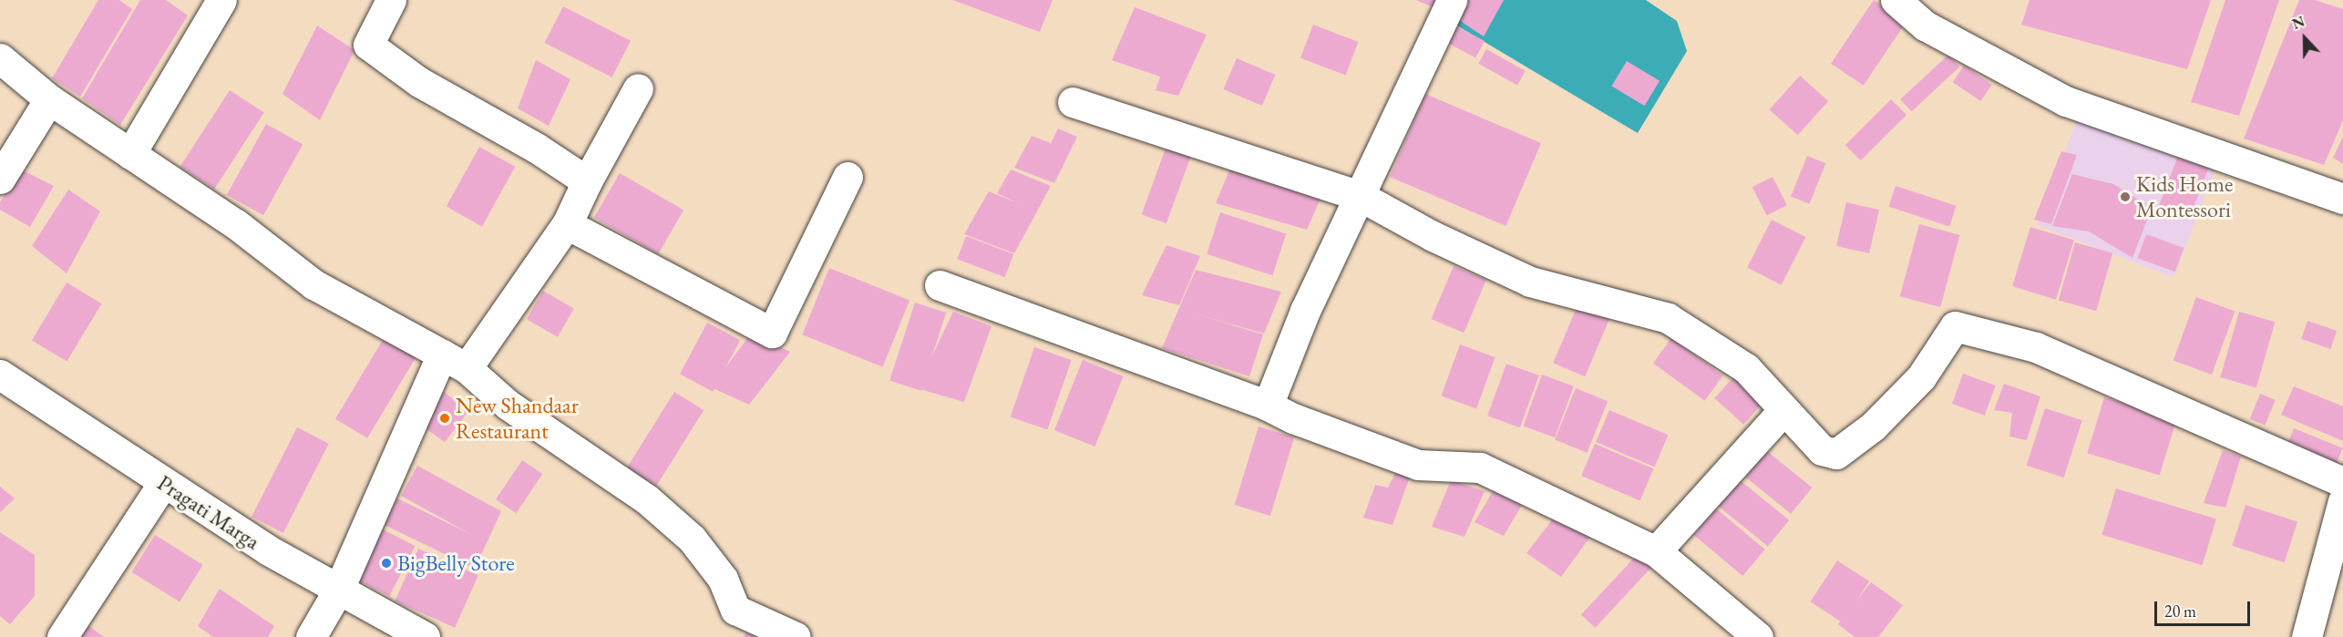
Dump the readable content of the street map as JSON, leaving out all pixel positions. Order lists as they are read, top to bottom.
{
  "streets": {
    "street": ["Pragati Marga"]
  },
  "places": ["Kids Home Montessori", "New Shandaar Restaurant", "BigBelly Store"],
  "scale_bar": "20 m",
  "north": "top"
}
